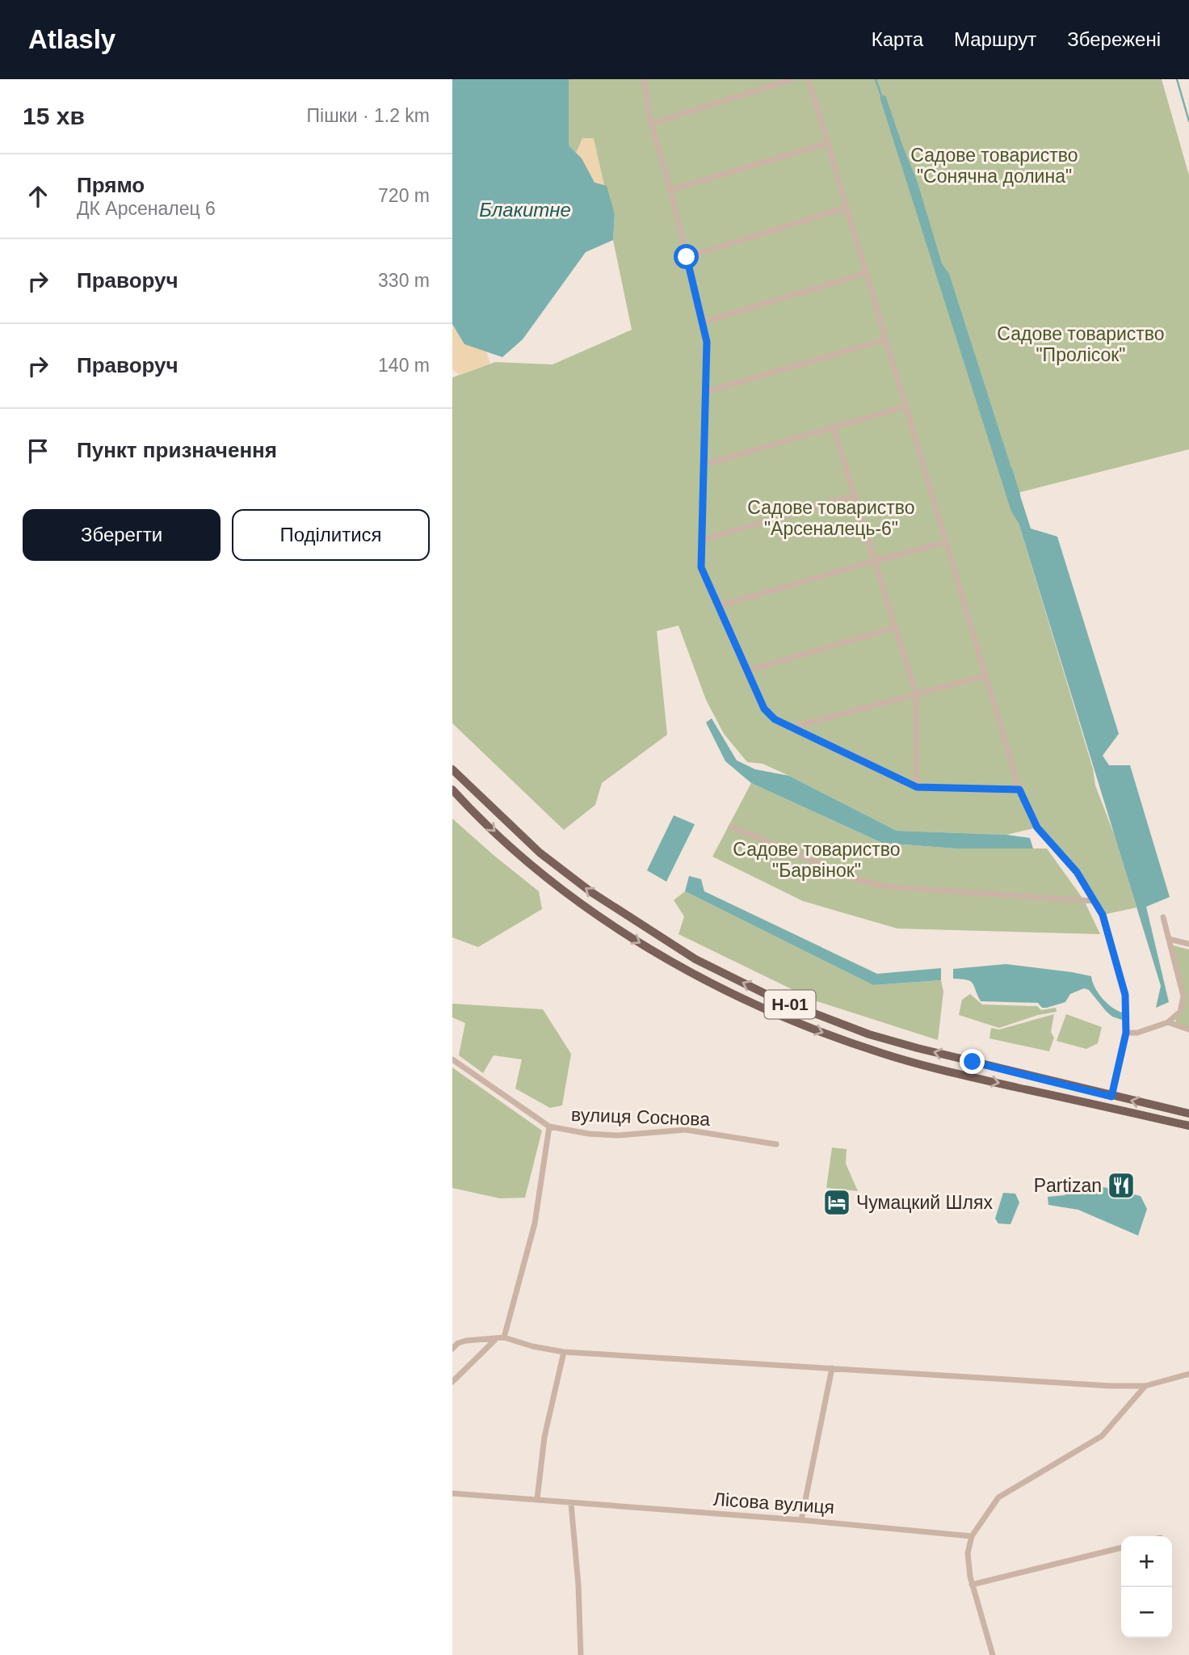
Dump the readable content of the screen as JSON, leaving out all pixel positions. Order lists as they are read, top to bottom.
{
  "streets": {
    "main road": ["Н-01"],
    "street": ["вулиця Соснова", "Лісова вулиця"]
  },
  "water": ["Блакитне"],
  "parks": [
    "Садове товариство \"Сонячна долина\"",
    "Садове товариство \"Пролісок\"",
    "Садове товариство \"Арсеналець-6\"",
    "Садове товариство \"Барвінок\""
  ],
  "places": {
    "restaurant": ["Partizan"],
    "hotel": ["Чумацкий Шлях"]
  },
  "page": {
    "header": "Atlasly",
    "nav": ["Карта", "Маршрут", "Збережені"],
    "heading": ["15 хв", "Пішки · 1.2 km"],
    "list": [
      ["Прямо", "ДК Арсеналец 6", "720 m"],
      ["Праворуч", "330 m"],
      ["Праворуч", "140 m"],
      "Пункт призначення"
    ],
    "buttons": ["Зберегти", "Поділитися"],
    "map_buttons": ["+", "−"]
  }
}
